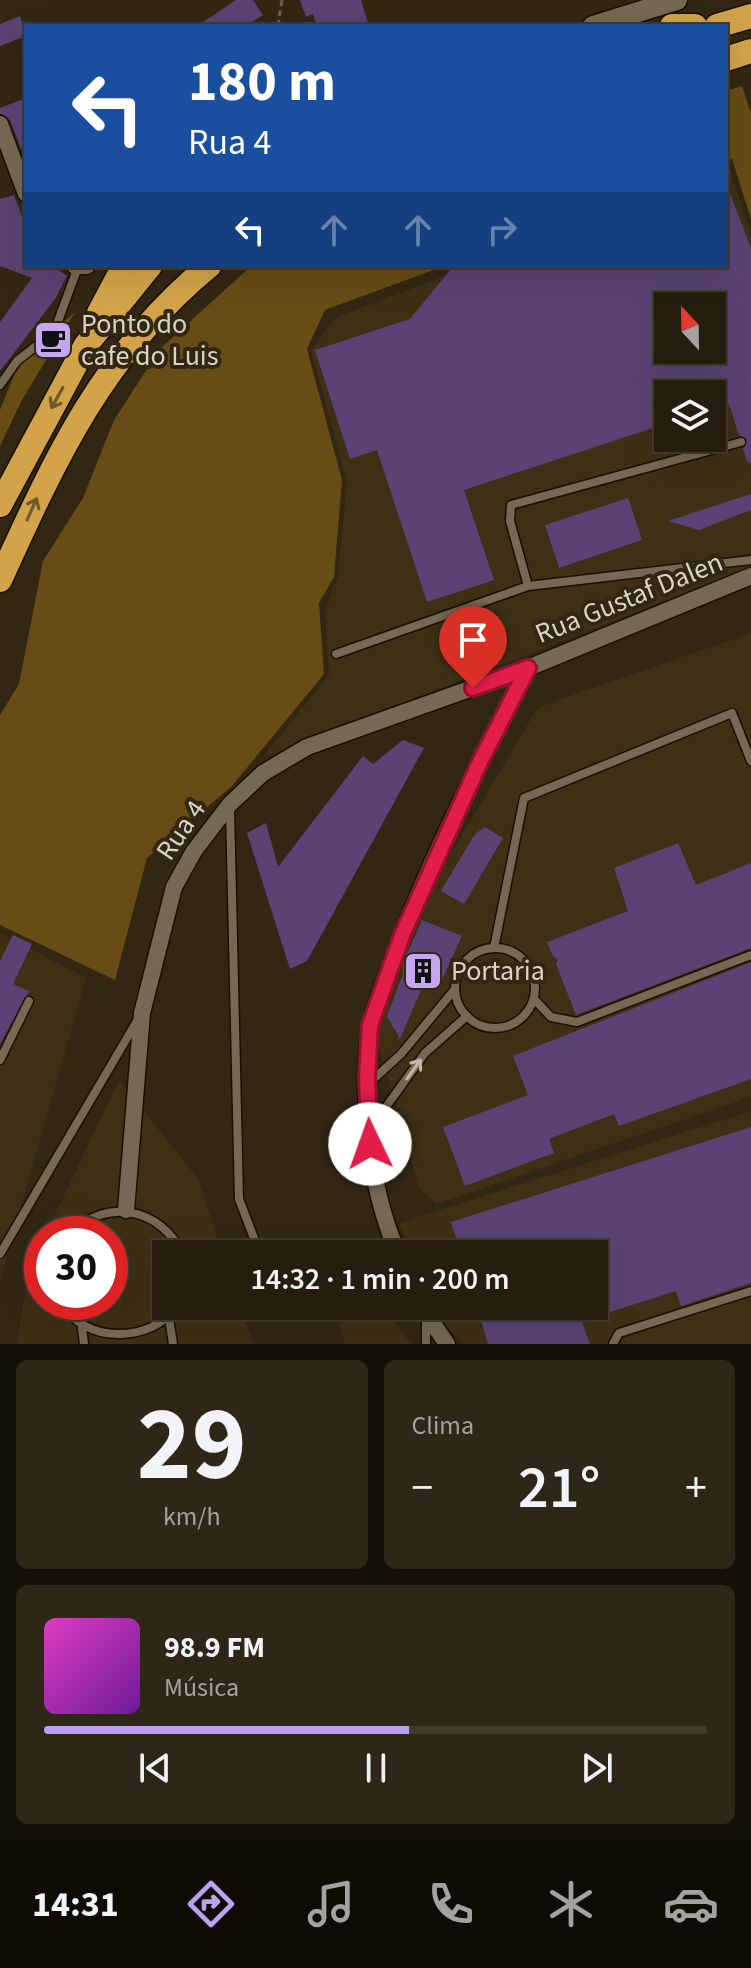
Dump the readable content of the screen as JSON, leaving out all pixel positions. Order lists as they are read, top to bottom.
{
  "streets": {
    "street": ["Rua Gustaf Dalen", "Rua 4"]
  },
  "crossings": [
    ["Rua Gustaf Dalen", "Rua 4"]
  ],
  "places": {
    "cafe": ["Ponto do cafe do Luis"],
    "building": ["Portaria"]
  },
  "north": "top",
  "page": {
    "turn": ["180 m", "Rua 4"],
    "limit": "30",
    "trip": "14:32 · 1 min · 200 m",
    "tile": [
      ["29", "km/h"],
      "Clima"
    ],
    "heat": ["−", "21°", "+"],
    "song": ["98.9 FM", "Música"],
    "tabs": "14:31"
  }
}
